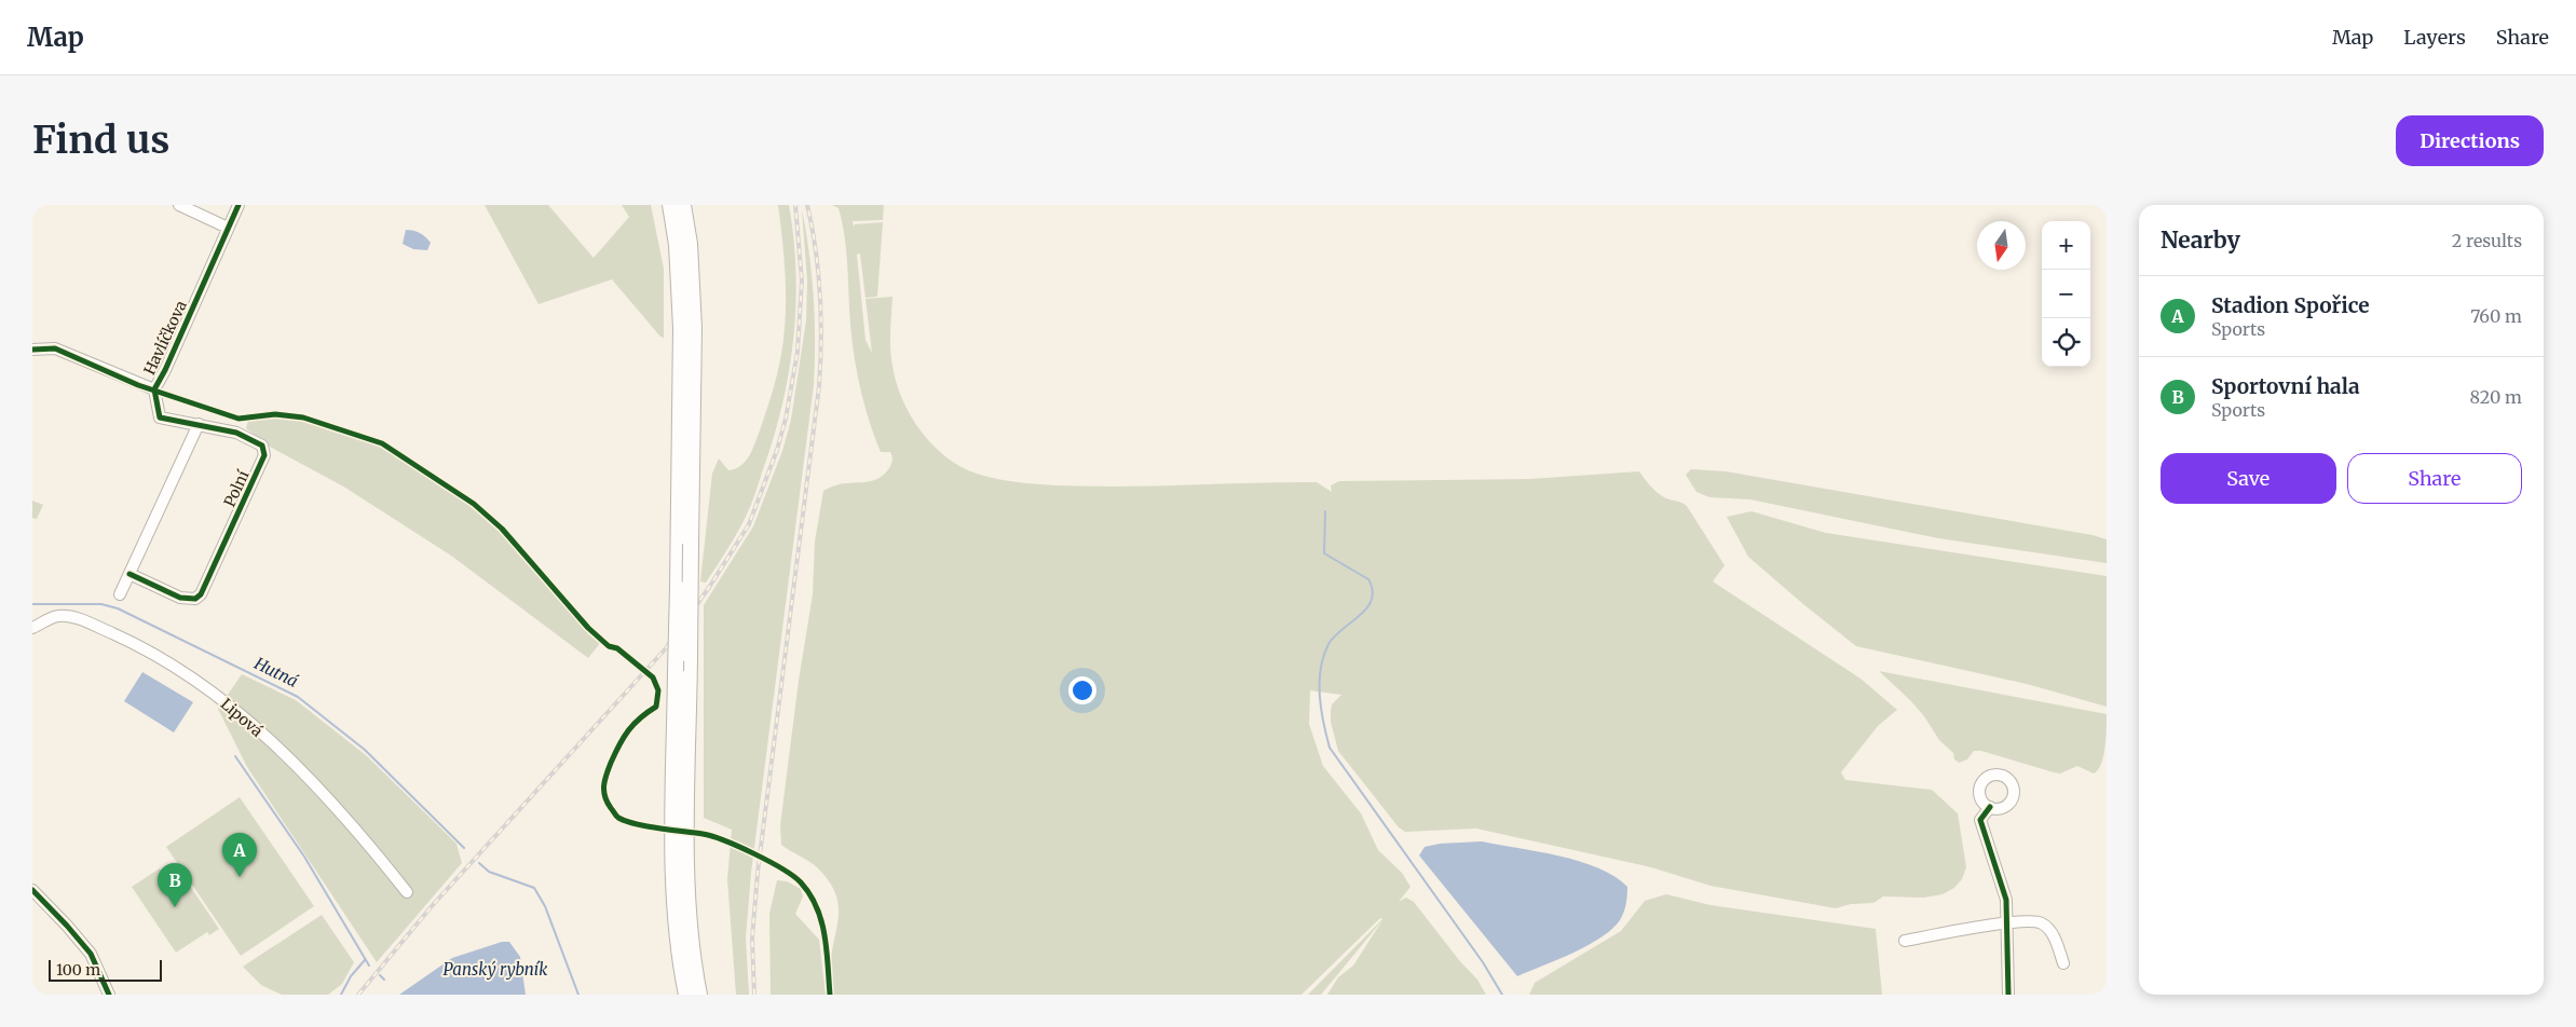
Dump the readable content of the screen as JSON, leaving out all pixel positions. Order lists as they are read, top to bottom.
{
  "streets": {
    "street": ["Havlíčkova", "Polní", "Lipová"]
  },
  "crossings": [
    ["Havlíčkova", "Polní"]
  ],
  "water": ["Hutná", "Panský rybník"],
  "scale_bar": "100 m",
  "north": "bottom",
  "page": {
    "header": "Map",
    "nav": ["Map", "Layers", "Share"],
    "buttons": [
      "Directions",
      ["Save", "Share"]
    ],
    "title": "Find us",
    "heading": ["Nearby", "2 results"],
    "map_buttons": ["+", "−"],
    "list": [
      {
        "mark": "A",
        "name": "Stadion Spořice",
        "note": "Sports",
        "value": "760 m"
      },
      {
        "mark": "B",
        "name": "Sportovní hala",
        "note": "Sports",
        "value": "820 m"
      }
    ],
    "pins": ["A", "B"],
    "scale": "100 m"
  }
}
